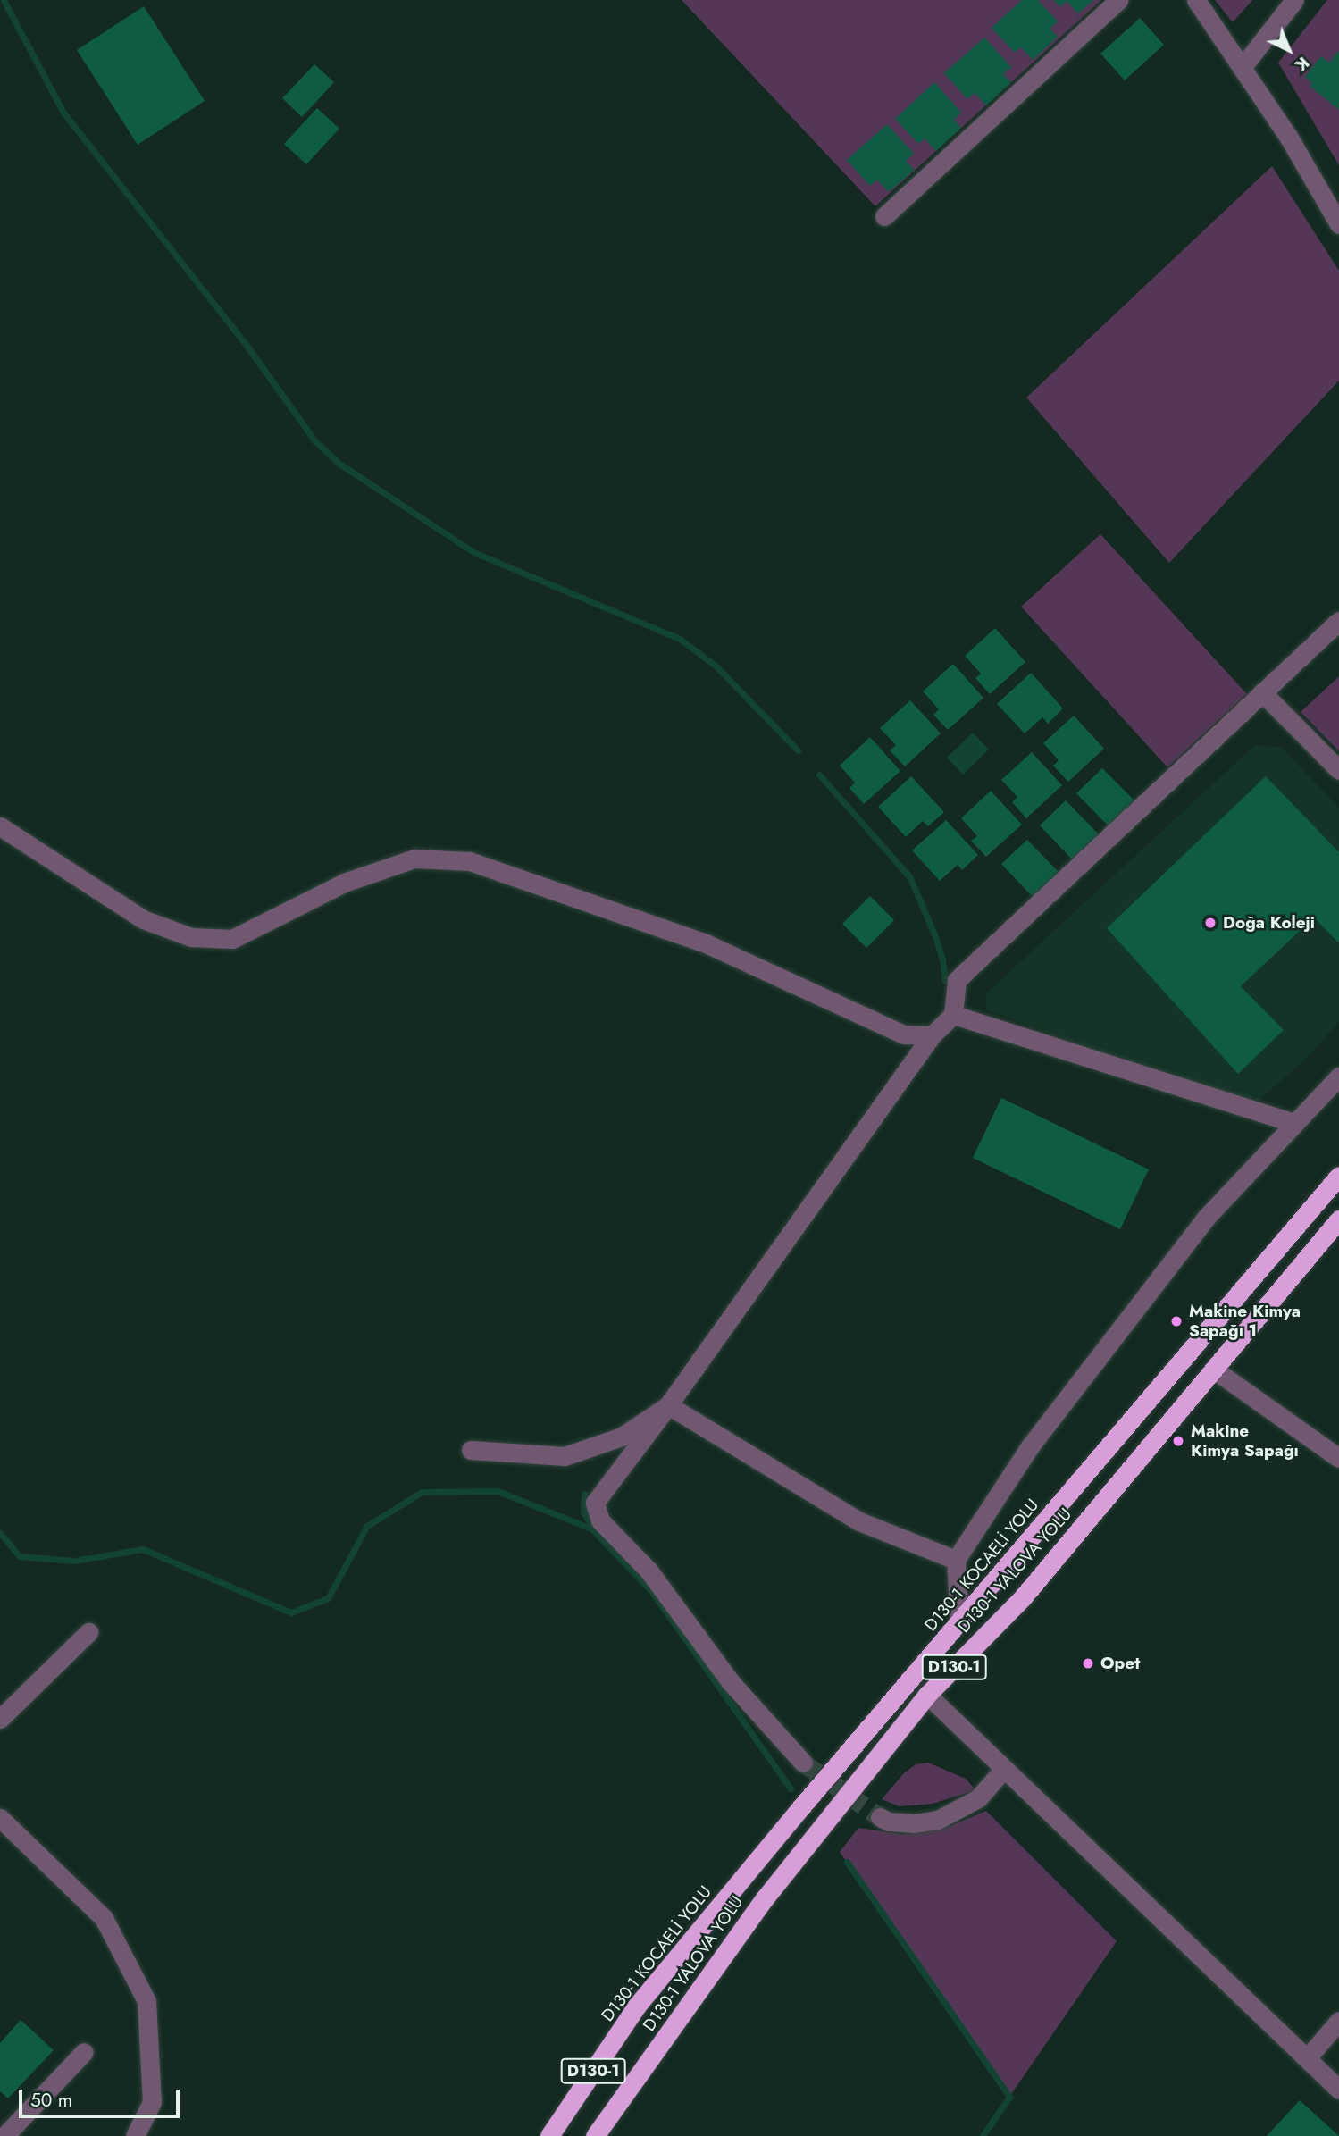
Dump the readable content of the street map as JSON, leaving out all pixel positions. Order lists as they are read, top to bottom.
{
  "streets": {
    "highway": ["D130-1 KOCAELİ YOLU", "D130-1 YALOVA YOLU", "D130-1"]
  },
  "places": [
    "Doğa Koleji",
    "Makine Kimya Sapağı 1",
    "Makine Kimya Sapağı",
    "Opet"
  ],
  "scale_bar": "50 m",
  "north": "bottom right"
}
